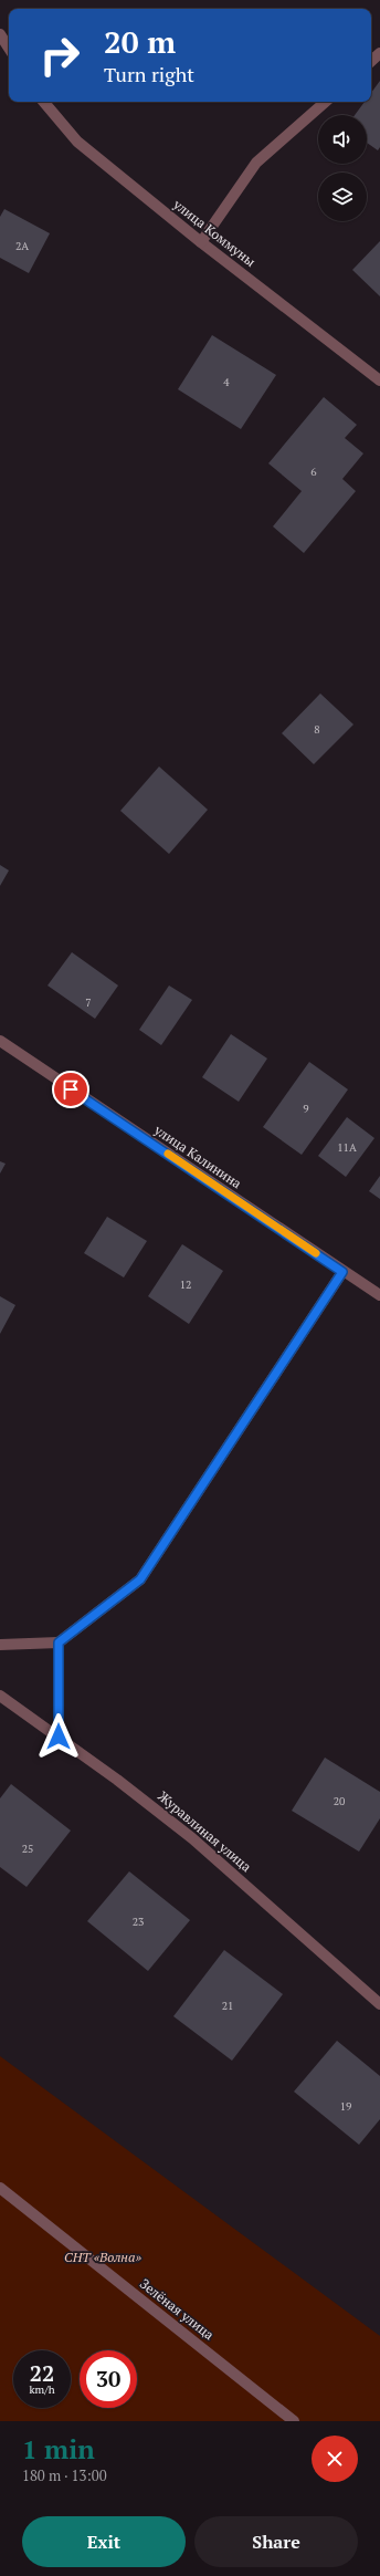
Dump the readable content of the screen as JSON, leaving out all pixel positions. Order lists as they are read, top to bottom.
{
  "streets": {
    "street": [
      "улица Коммуны",
      "улица Калинина",
      "Журавлиная улица",
      "Зелёная улица"
    ]
  },
  "parks": ["СНТ «Волна»"],
  "house_numbers": [
    "2А",
    "4",
    "6",
    "8",
    "7",
    "9",
    "11А",
    "12",
    "20",
    "25",
    "23",
    "21",
    "19"
  ],
  "page": {
    "turn": ["20 m", "Turn right"],
    "speed": "22 km/h",
    "limit": "30",
    "heading": ["1 min", "180 m · 13:00"],
    "buttons": ["Exit", "Share"]
  }
}
